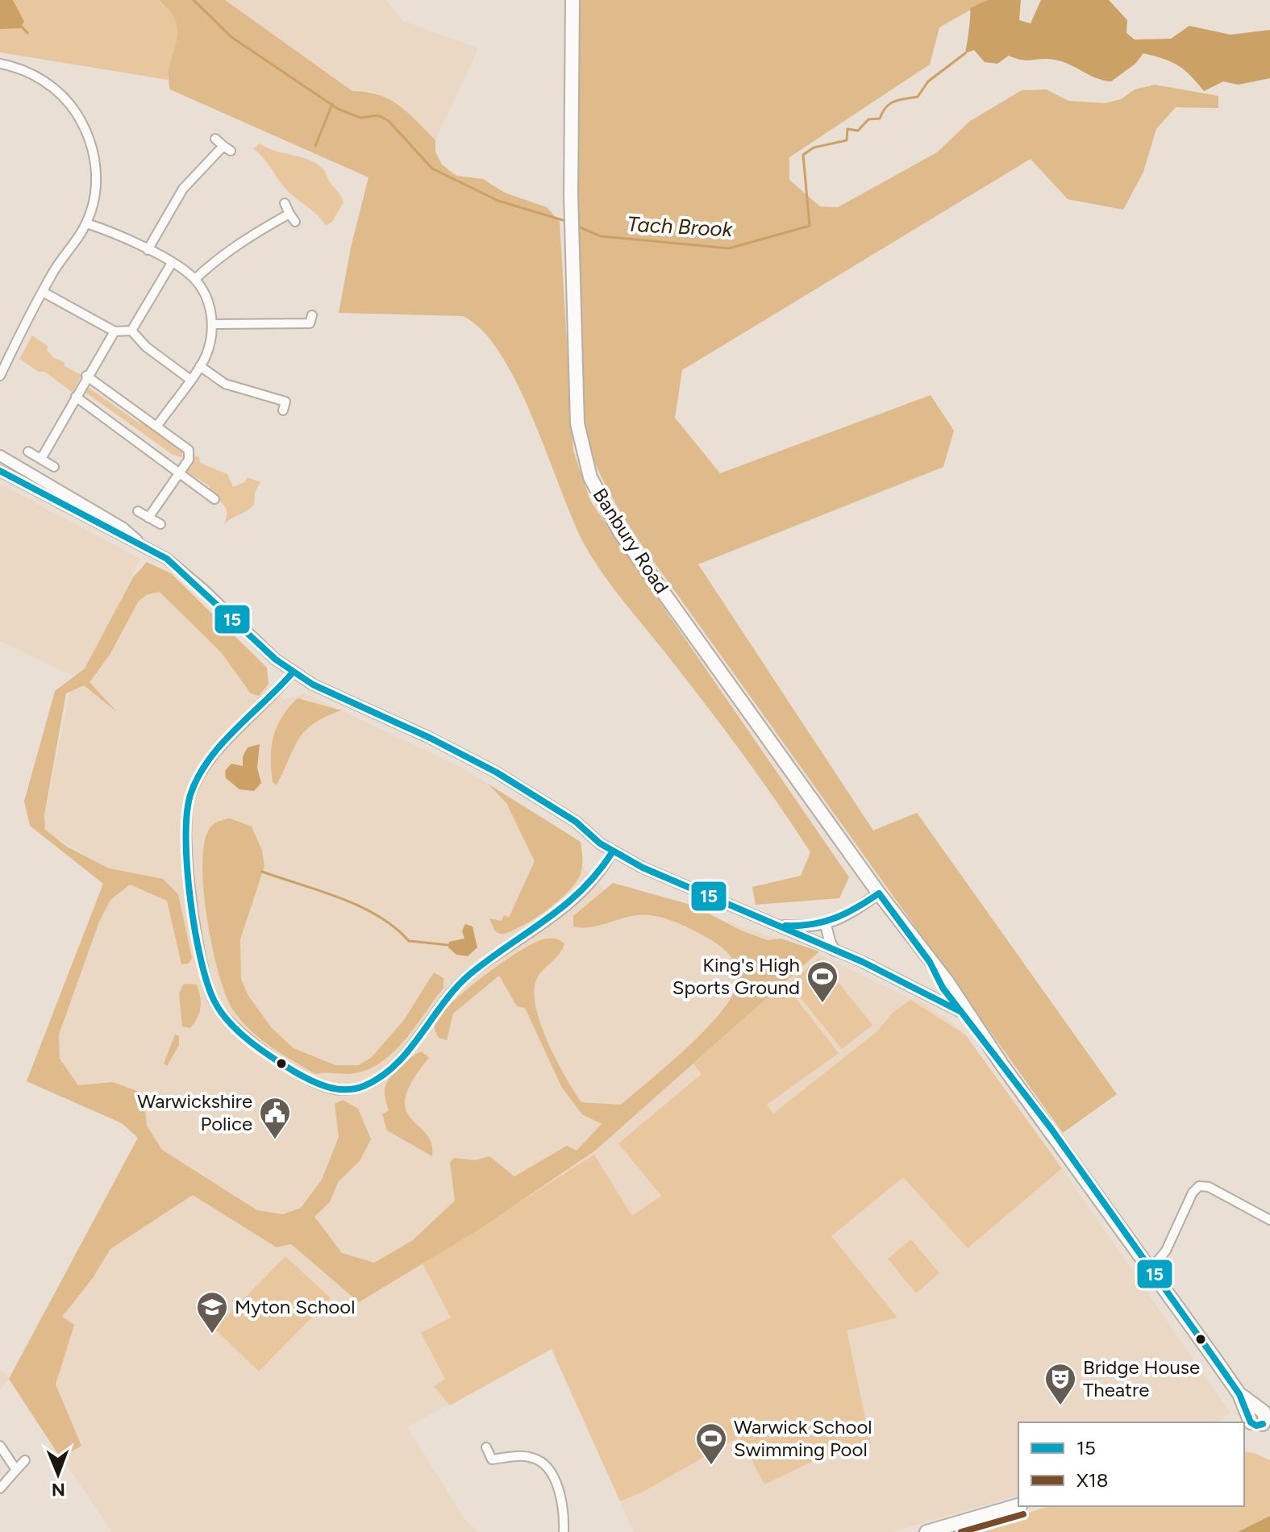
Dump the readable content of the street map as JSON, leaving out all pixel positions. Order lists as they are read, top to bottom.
{
  "streets": {
    "main road": ["Banbury Road"]
  },
  "water": ["Tach Brook"],
  "places": {
    "sports": ["King's High Sports Ground", "Warwick School Swimming Pool"],
    "public building": ["Warwickshire Police"],
    "school or university": ["Myton School"],
    "theatre": ["Bridge House Theatre"]
  },
  "lines": ["transit line 15", "transit line X18"],
  "legend": ["15", "X18"],
  "north": "bottom"
}
